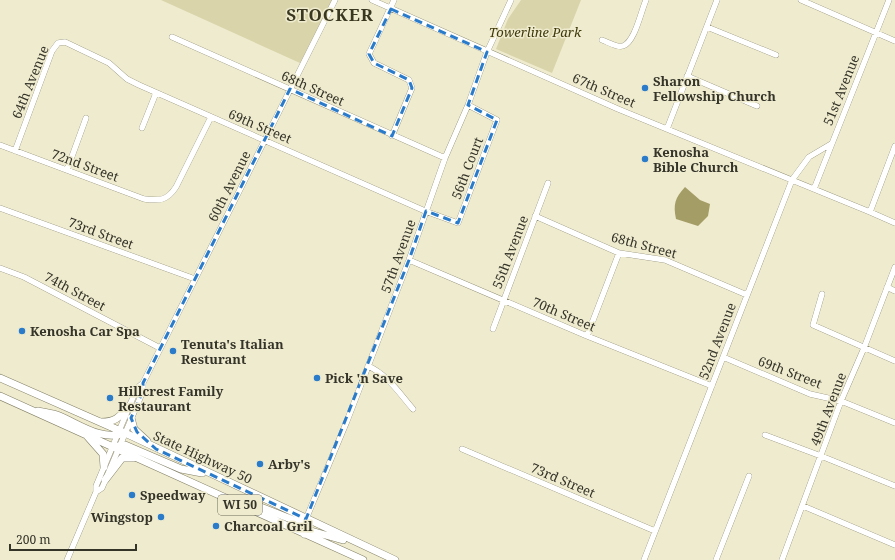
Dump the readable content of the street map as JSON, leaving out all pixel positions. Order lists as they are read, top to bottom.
{
  "streets": {
    "main road": ["State Highway 50", "WI 50"],
    "street": [
      "64th Avenue",
      "68th Street",
      "67th Street",
      "51st Avenue",
      "69th Street",
      "72nd Street",
      "56th Court",
      "60th Avenue",
      "73rd Street",
      "55th Avenue",
      "57th Avenue",
      "74th Street",
      "70th Street",
      "52nd Avenue",
      "49th Avenue"
    ]
  },
  "crossings": [
    ["64th Avenue", "69th Street"],
    ["64th Avenue", "72nd Street"],
    ["68th Street", "60th Avenue"],
    ["68th Street", "55th Avenue"],
    ["68th Street", "57th Avenue"],
    ["68th Street", "52nd Avenue"],
    ["67th Street", "51st Avenue"],
    ["67th Street", "57th Avenue"],
    ["67th Street", "52nd Avenue"],
    ["51st Avenue", "52nd Avenue"],
    ["69th Street", "72nd Street"],
    ["69th Street", "56th Court"],
    ["69th Street", "60th Avenue"],
    ["69th Street", "57th Avenue"],
    ["69th Street", "52nd Avenue"],
    ["69th Street", "49th Avenue"],
    ["56th Court", "57th Avenue"],
    ["60th Avenue", "73rd Street"],
    ["60th Avenue", "74th Street"],
    ["60th Avenue", "State Highway 50"],
    ["60th Avenue", "WI 50"],
    ["73rd Street", "52nd Avenue"],
    ["55th Avenue", "70th Street"],
    ["57th Avenue", "70th Street"],
    ["57th Avenue", "State Highway 50"],
    ["70th Street", "52nd Avenue"]
  ],
  "districts": ["STOCKER"],
  "parks": ["Towerline Park"],
  "places": [
    "Sharon Fellowship Church",
    "Kenosha Bible Church",
    "Kenosha Car Spa",
    "Tenuta's Italian Resturant",
    "Pick 'n Save",
    "Hillcrest Family Restaurant",
    "Arby's",
    "Speedway",
    "Wingstop",
    "Charcoal Gril"
  ],
  "scale_bar": "200 m"
}
